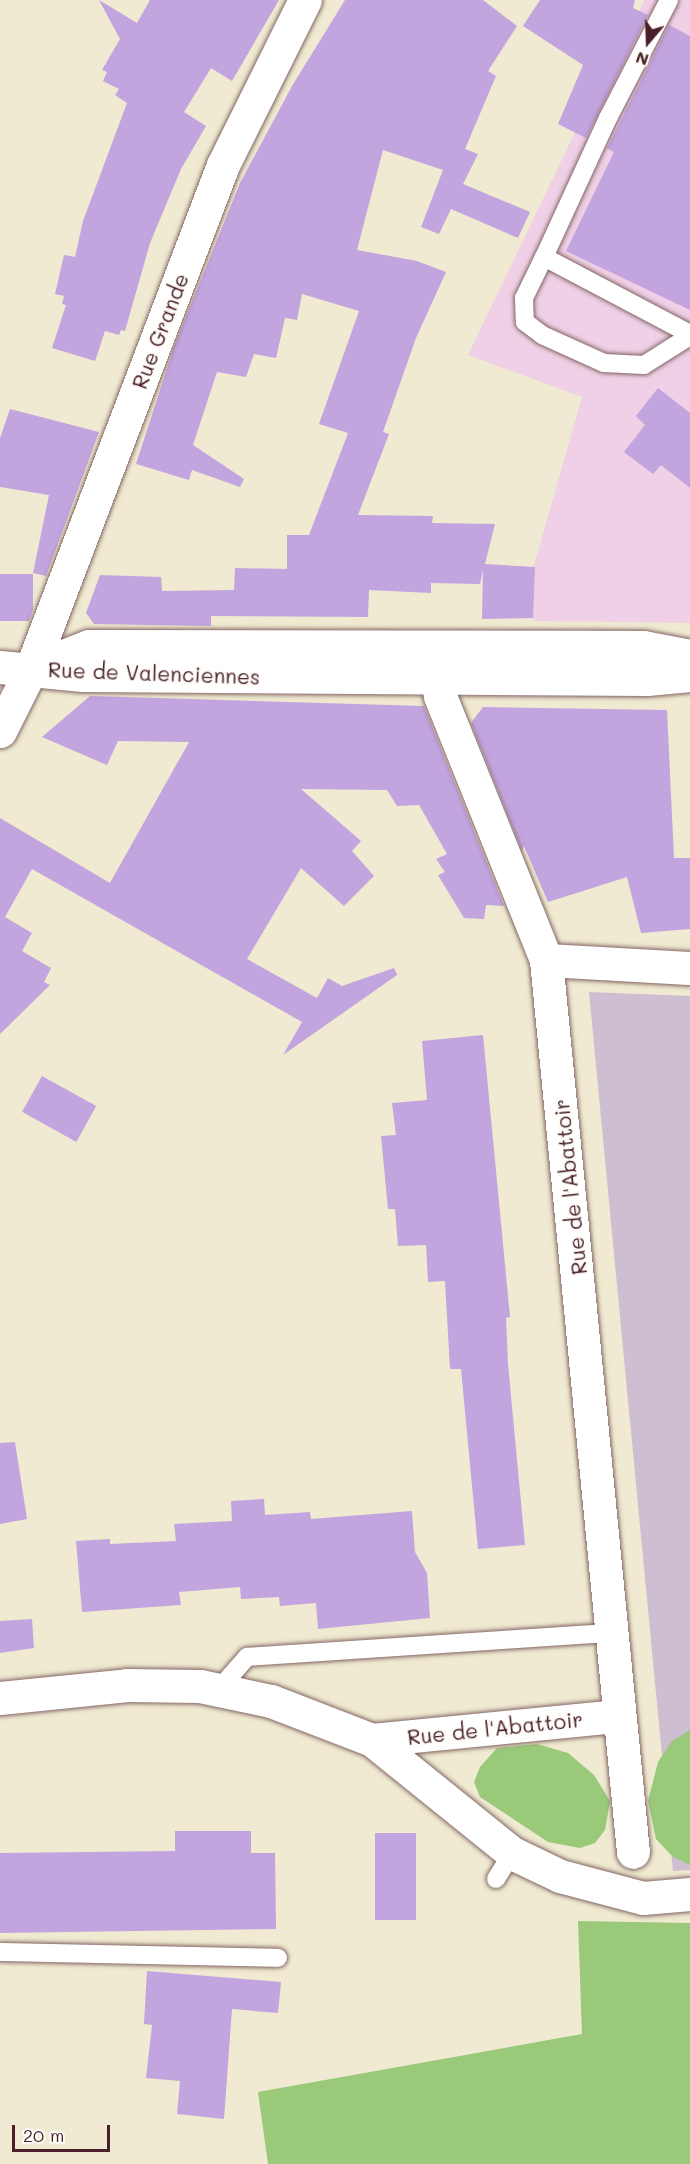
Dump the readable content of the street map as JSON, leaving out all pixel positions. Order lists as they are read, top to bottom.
{
  "streets": {
    "street": ["Rue Grande", "Rue de Valenciennes", "Rue de l'Abattoir"]
  },
  "crossings": [
    ["Rue Grande", "Rue de Valenciennes"],
    ["Rue de Valenciennes", "Rue de l'Abattoir"]
  ],
  "scale_bar": "20 m",
  "north": "bottom"
}
